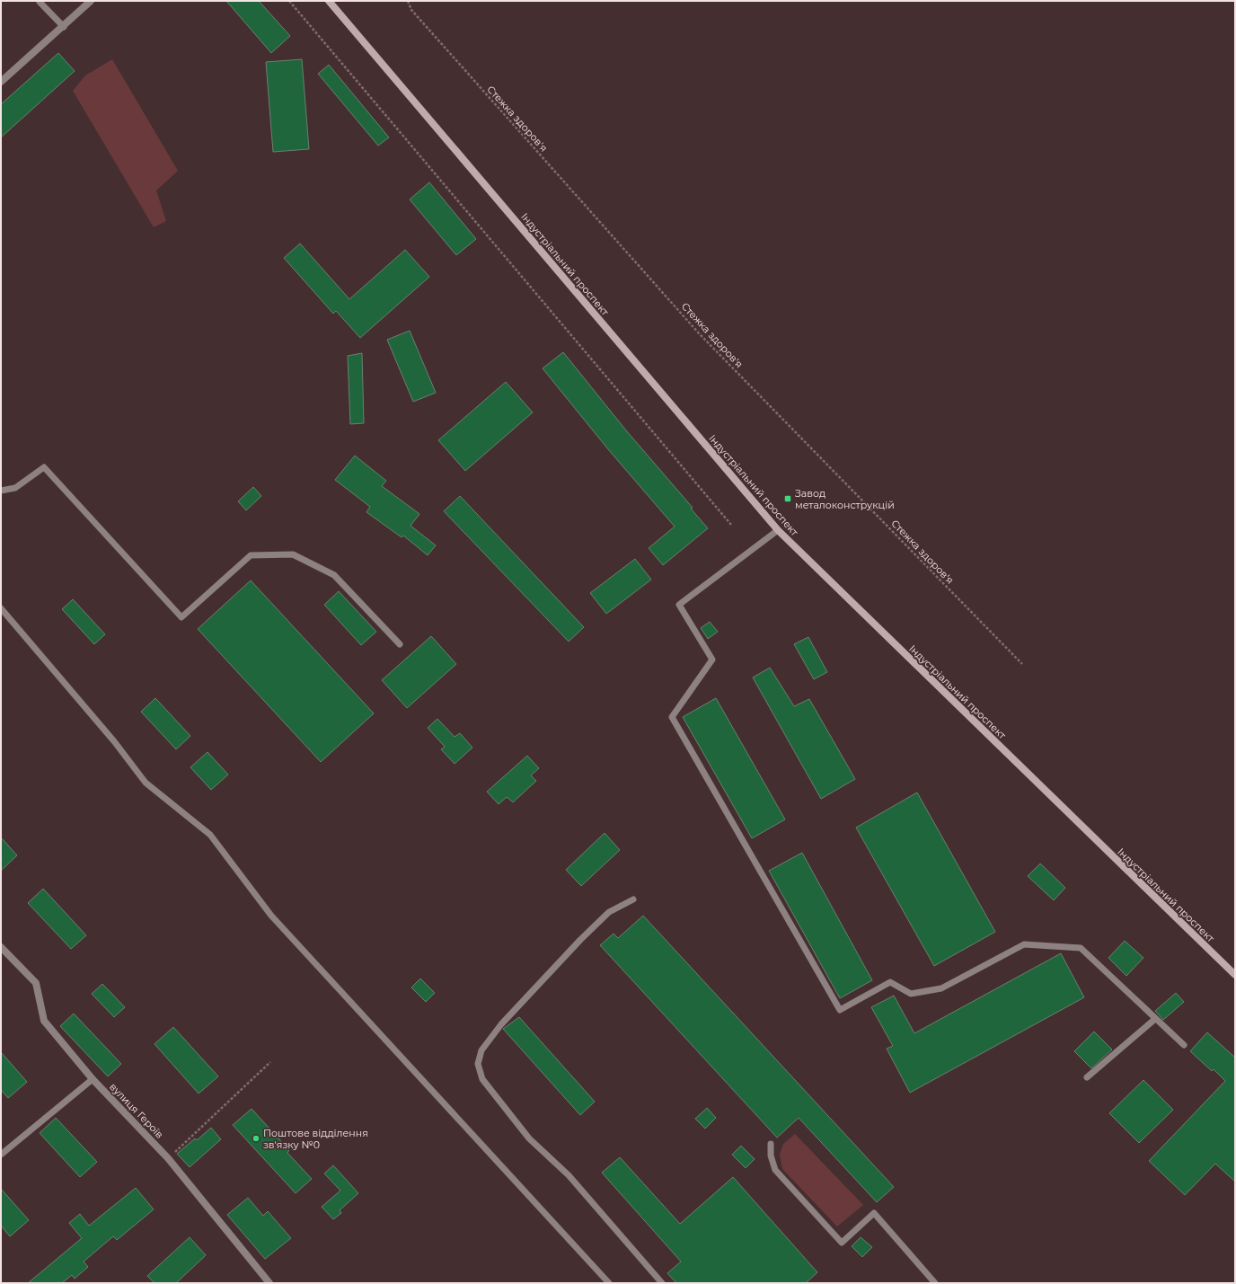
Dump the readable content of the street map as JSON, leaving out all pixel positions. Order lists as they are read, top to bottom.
{
  "streets": {
    "street": ["Індустріальний проспект", "вулиця Героїв"],
    "path": ["Стежка здоров'я"]
  },
  "places": {
    "transit": ["Завод металоконструкцій"],
    "other": ["Поштове відділення зв'язку №0"]
  }
}
